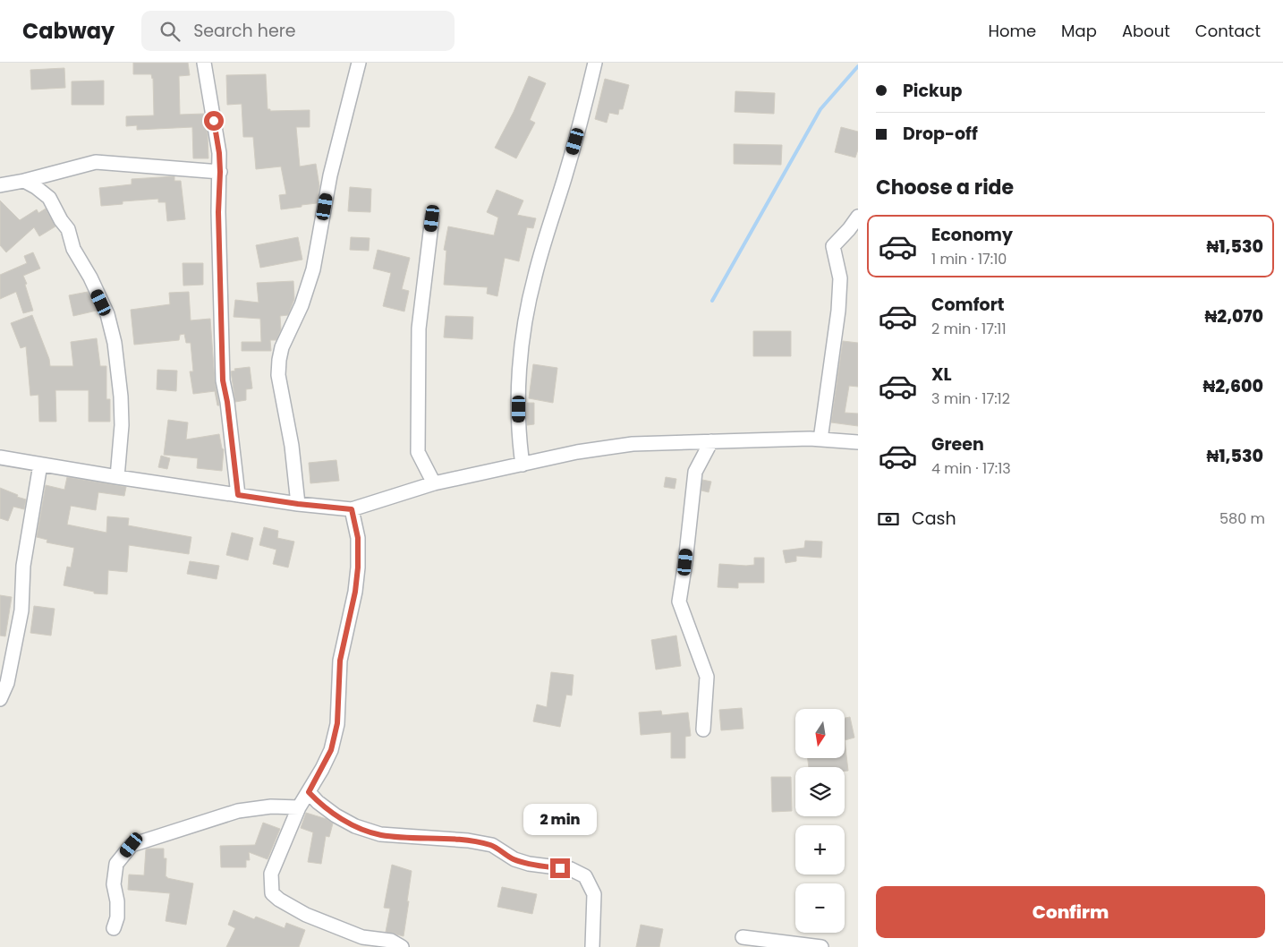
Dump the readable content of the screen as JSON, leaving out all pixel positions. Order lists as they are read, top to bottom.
{
  "north": "bottom",
  "page": {
    "header": "Cabway",
    "search": "Search here",
    "nav": [
      "Home",
      "Map",
      "About",
      "Contact"
    ],
    "banner": ["Pickup", "Drop-off"],
    "heading": "Choose a ride",
    "list": [
      {
        "name": "Economy",
        "note": "1 min · 17:10",
        "value": "₦1,530"
      },
      {
        "name": "Comfort",
        "note": "2 min · 17:11",
        "value": "₦2,070"
      },
      {
        "name": "XL",
        "note": "3 min · 17:12",
        "value": "₦2,600"
      },
      {
        "name": "Green",
        "note": "4 min · 17:13",
        "value": "₦1,530"
      }
    ],
    "pay": ["Cash", "580 m"],
    "map_buttons": ["+", "−"],
    "bubble": "2 min",
    "buttons": "Confirm"
  }
}
